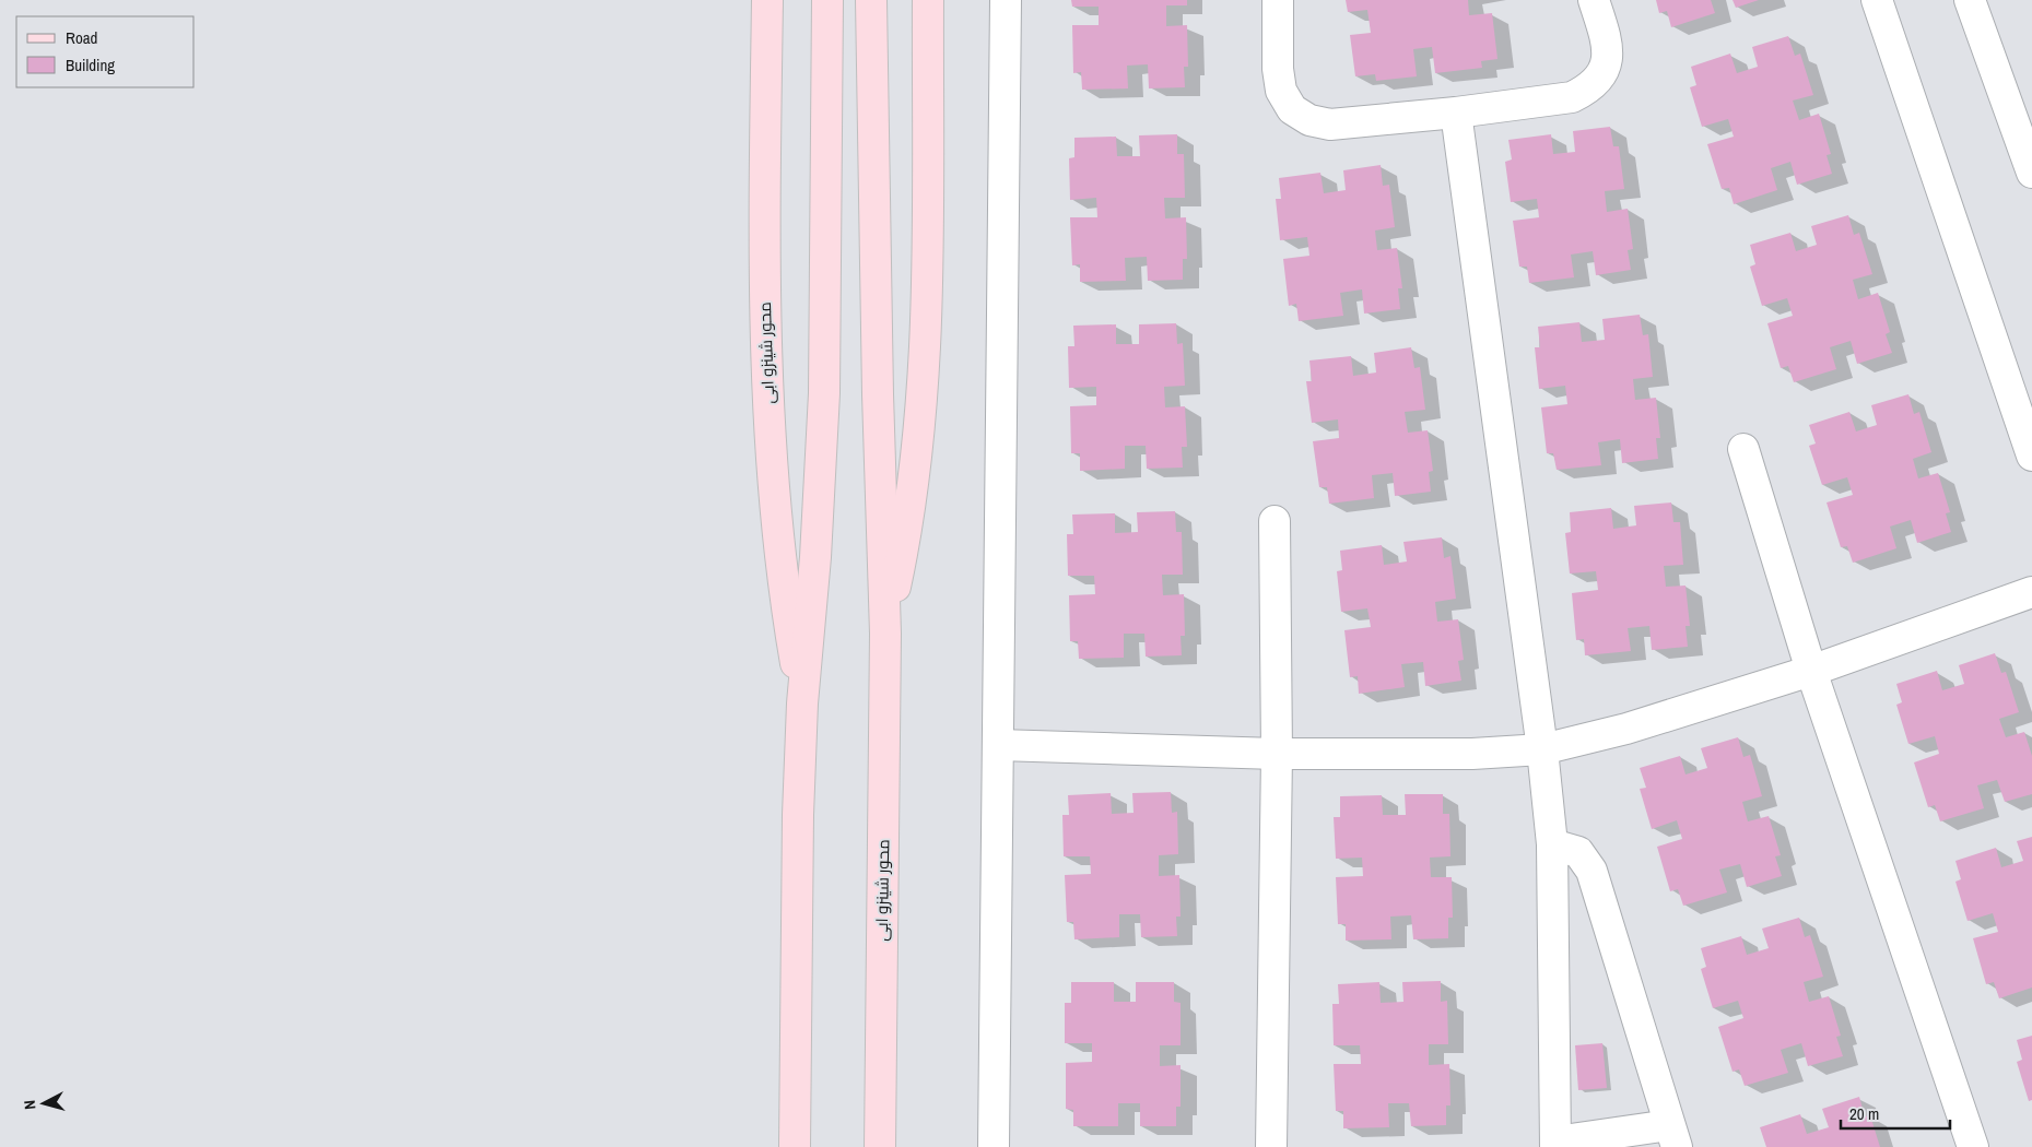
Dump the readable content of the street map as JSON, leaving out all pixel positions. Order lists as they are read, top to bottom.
{
  "streets": {
    "main road": ["محور شينزو ابى"]
  },
  "legend": ["Road", "Building"],
  "scale_bar": "20 m",
  "north": "left"
}
